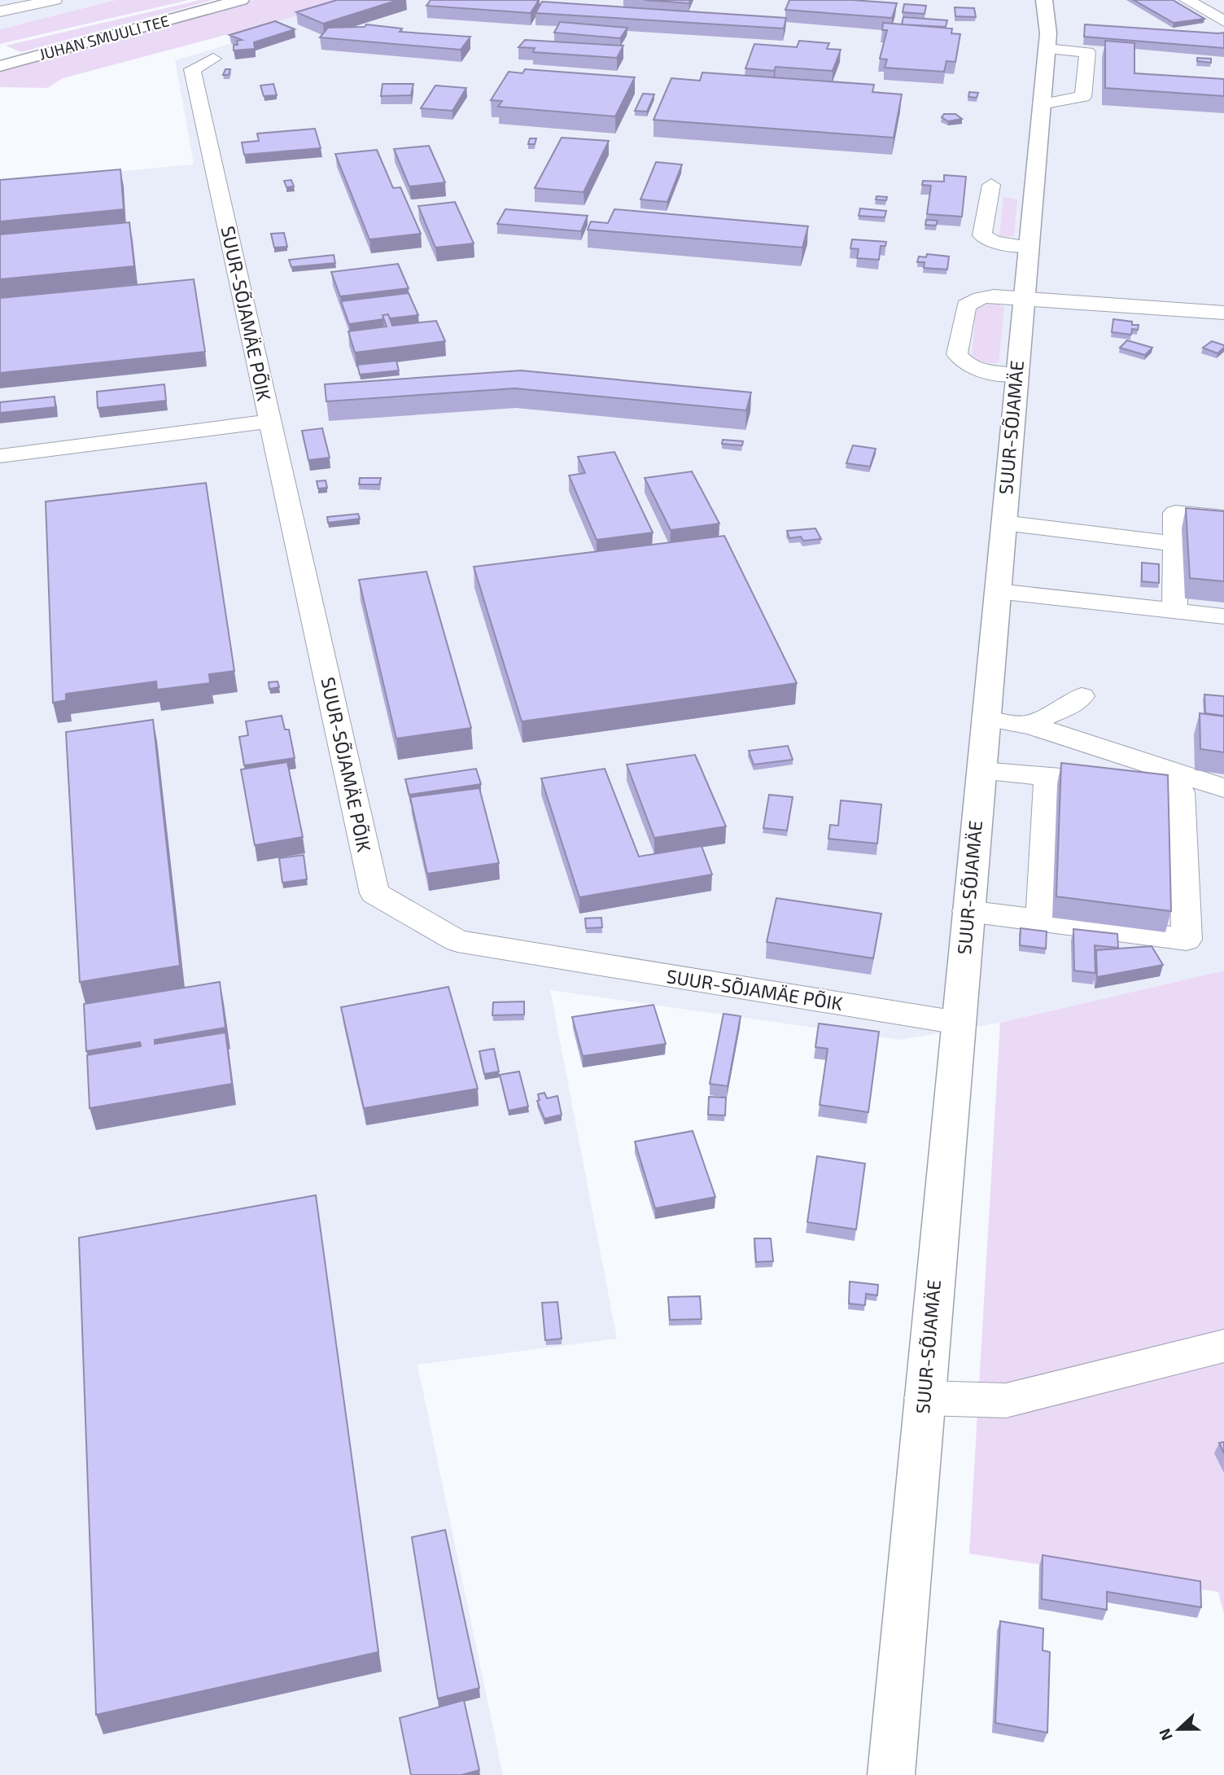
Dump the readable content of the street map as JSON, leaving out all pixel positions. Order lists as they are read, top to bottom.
{
  "streets": {
    "main road": ["JUHAN SMUULI TEE", "SUUR-SÕJAMÄE"],
    "street": ["SUUR-SÕJAMÄE PÕIK"]
  },
  "crossings": [
    ["SUUR-SÕJAMÄE PÕIK", "SUUR-SÕJAMÄE"]
  ],
  "north": "left"
}
